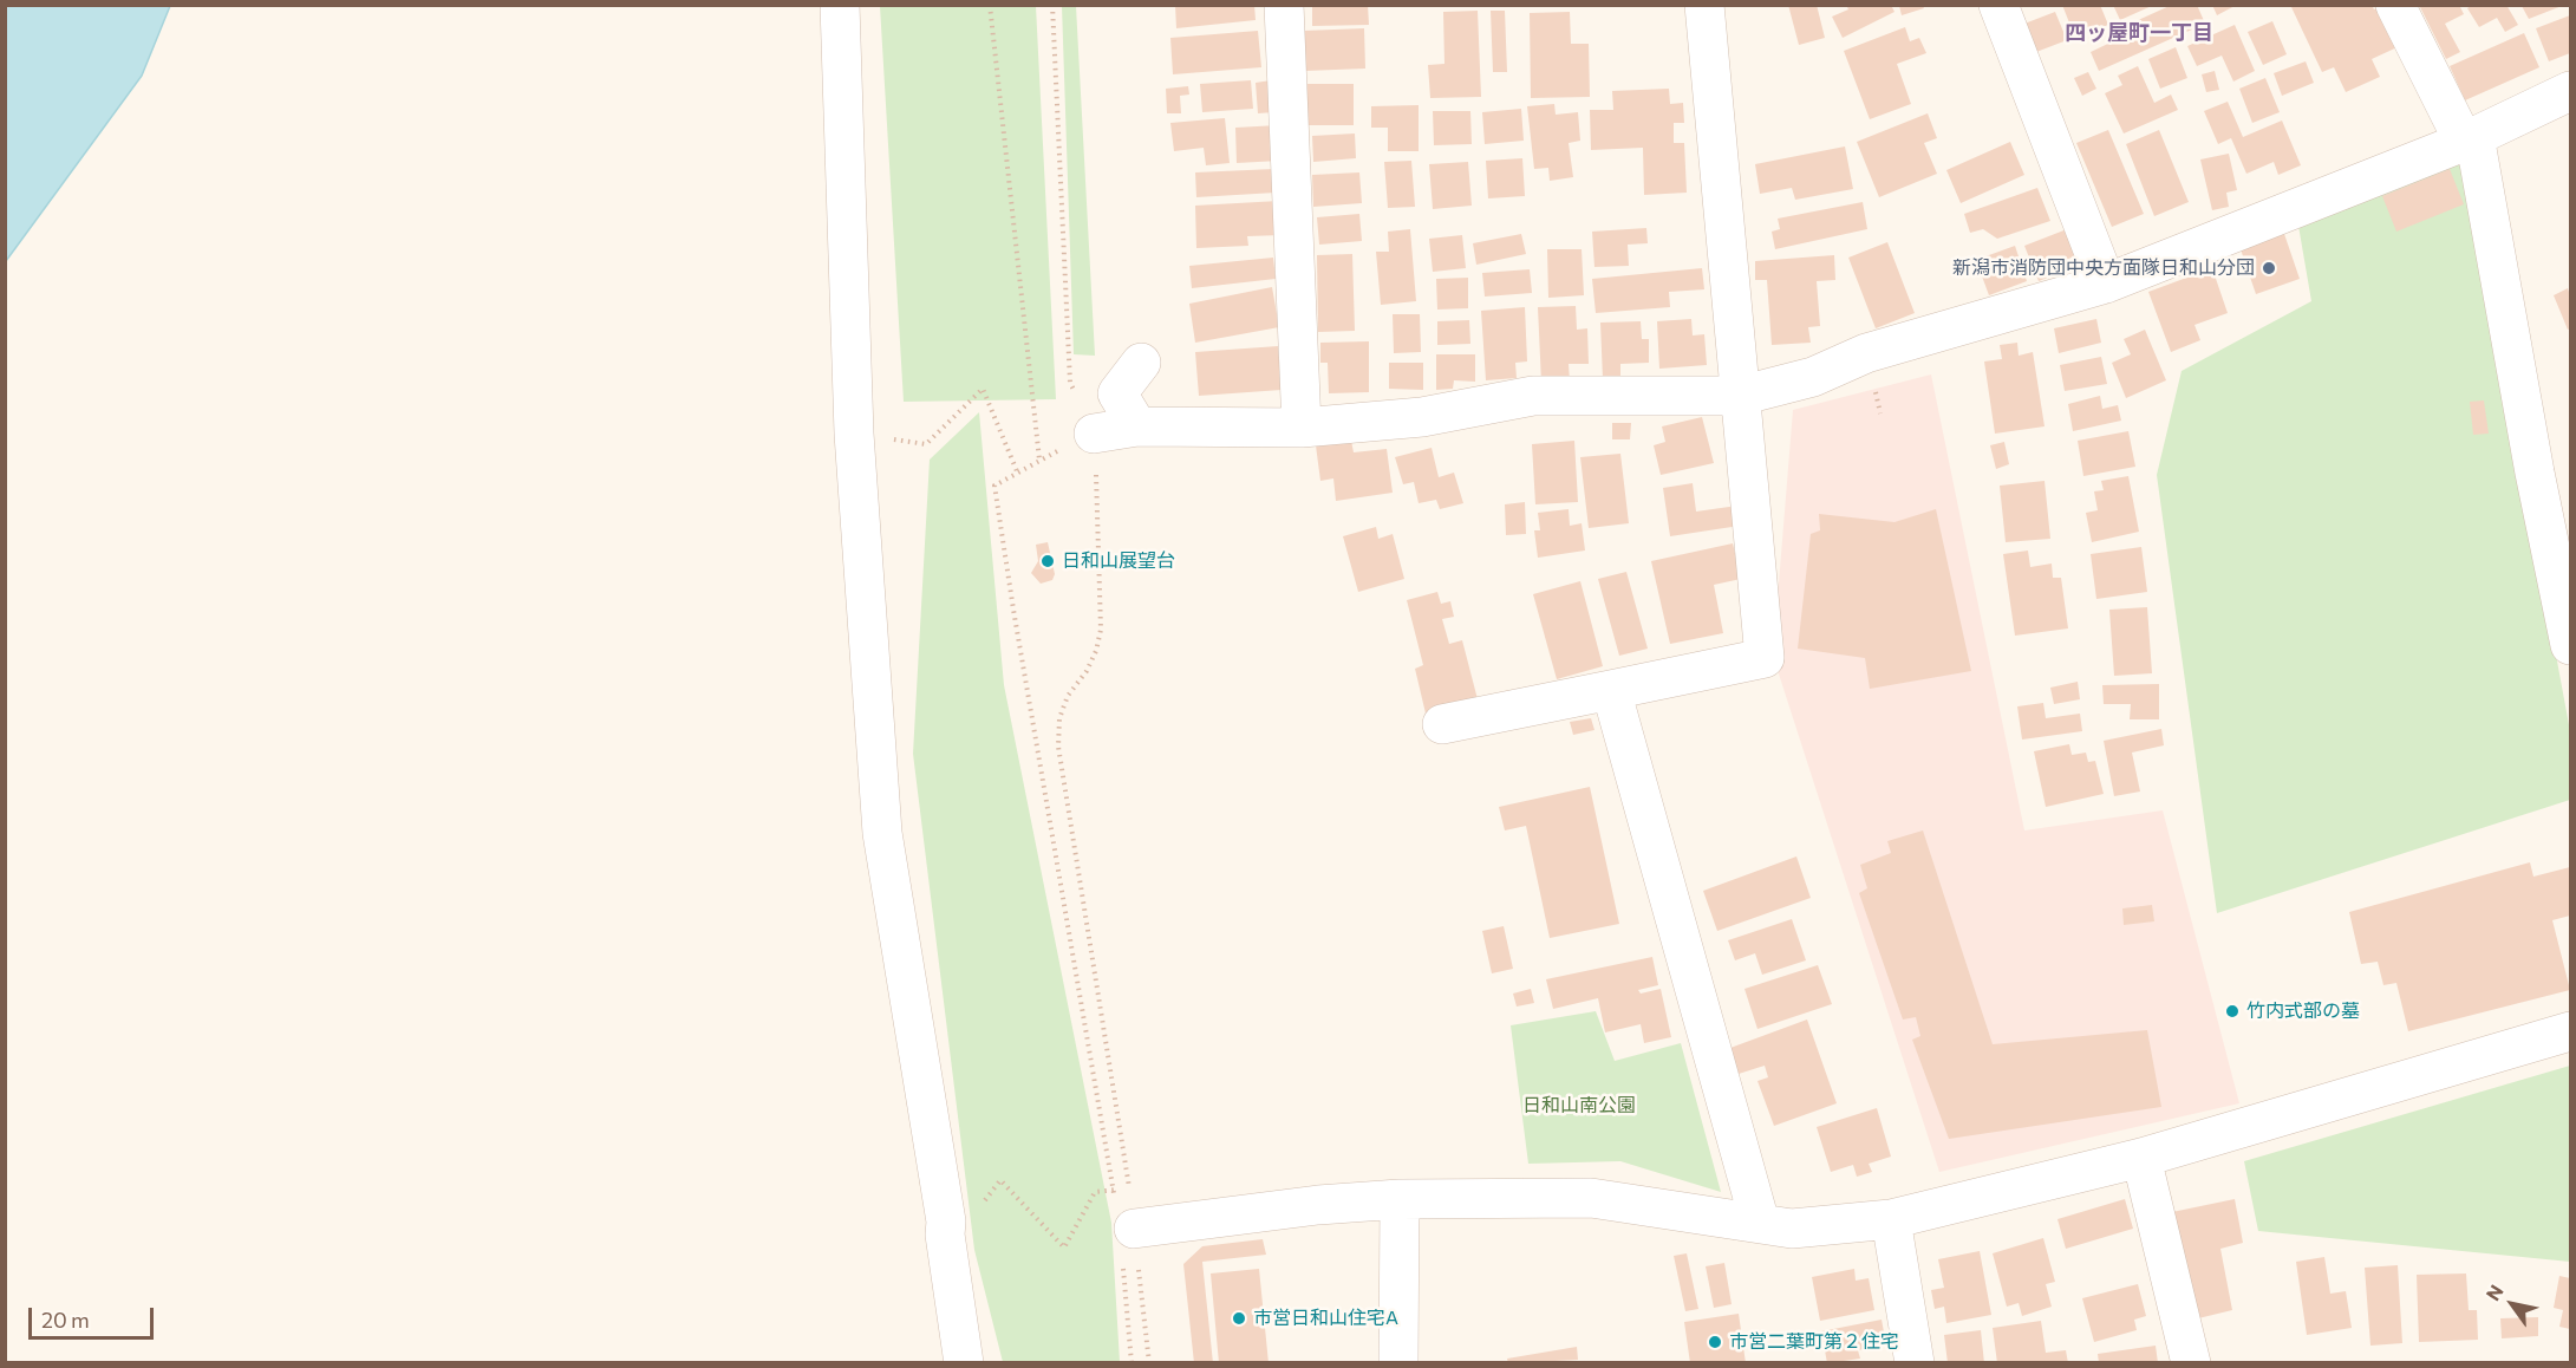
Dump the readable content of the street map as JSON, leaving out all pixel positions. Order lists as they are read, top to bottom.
{
  "districts": ["四ッ屋町一丁目"],
  "parks": ["日和山南公園"],
  "places": [
    "新潟市消防団中央方面隊日和山分団",
    "日和山展望台",
    "竹内式部の墓",
    "市営日和山住宅A",
    "市営二葉町第２住宅"
  ],
  "scale_bar": "20 m",
  "north": "top left"
}
